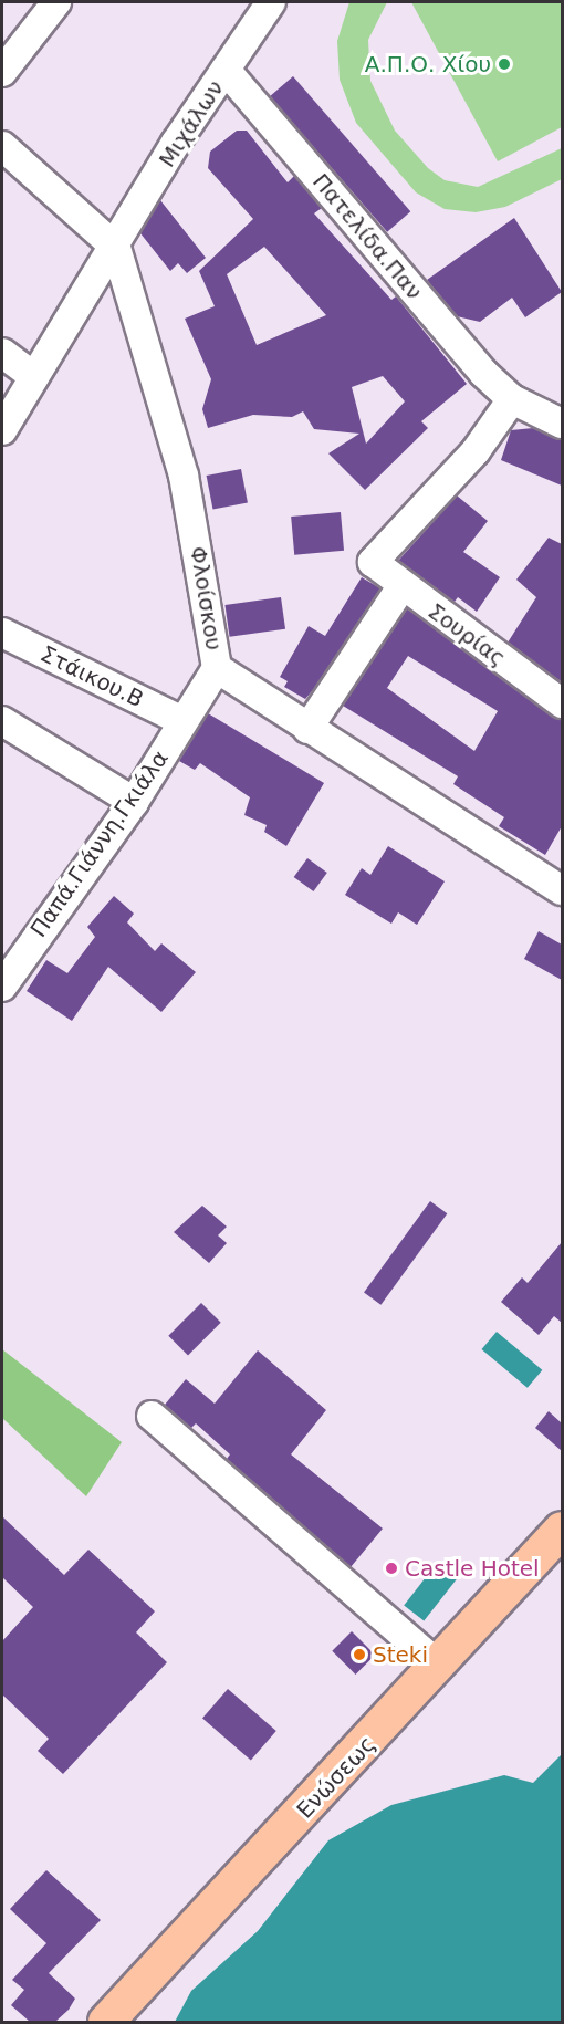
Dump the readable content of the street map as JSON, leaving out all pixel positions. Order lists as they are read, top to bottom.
{
  "streets": {
    "main road": ["Ενώσεως"],
    "street": [
      "Μιχάλων",
      "Πατελίδα.Παν",
      "Φλοίσκου",
      "Σουρίας",
      "Στάικου.Β",
      "Παπά.Γιάννη.Γκιάλα"
    ]
  },
  "crossings": [
    ["Μιχάλων", "Πατελίδα.Παν"],
    ["Μιχάλων", "Φλοίσκου"],
    ["Πατελίδα.Παν", "Σουρίας"],
    ["Φλοίσκου", "Παπά.Γιάννη.Γκιάλα"],
    ["Στάικου.Β", "Παπά.Γιάννη.Γκιάλα"]
  ],
  "places": ["Α.Π.Ο. Χίου", "Castle Hotel", "Steki"]
}
